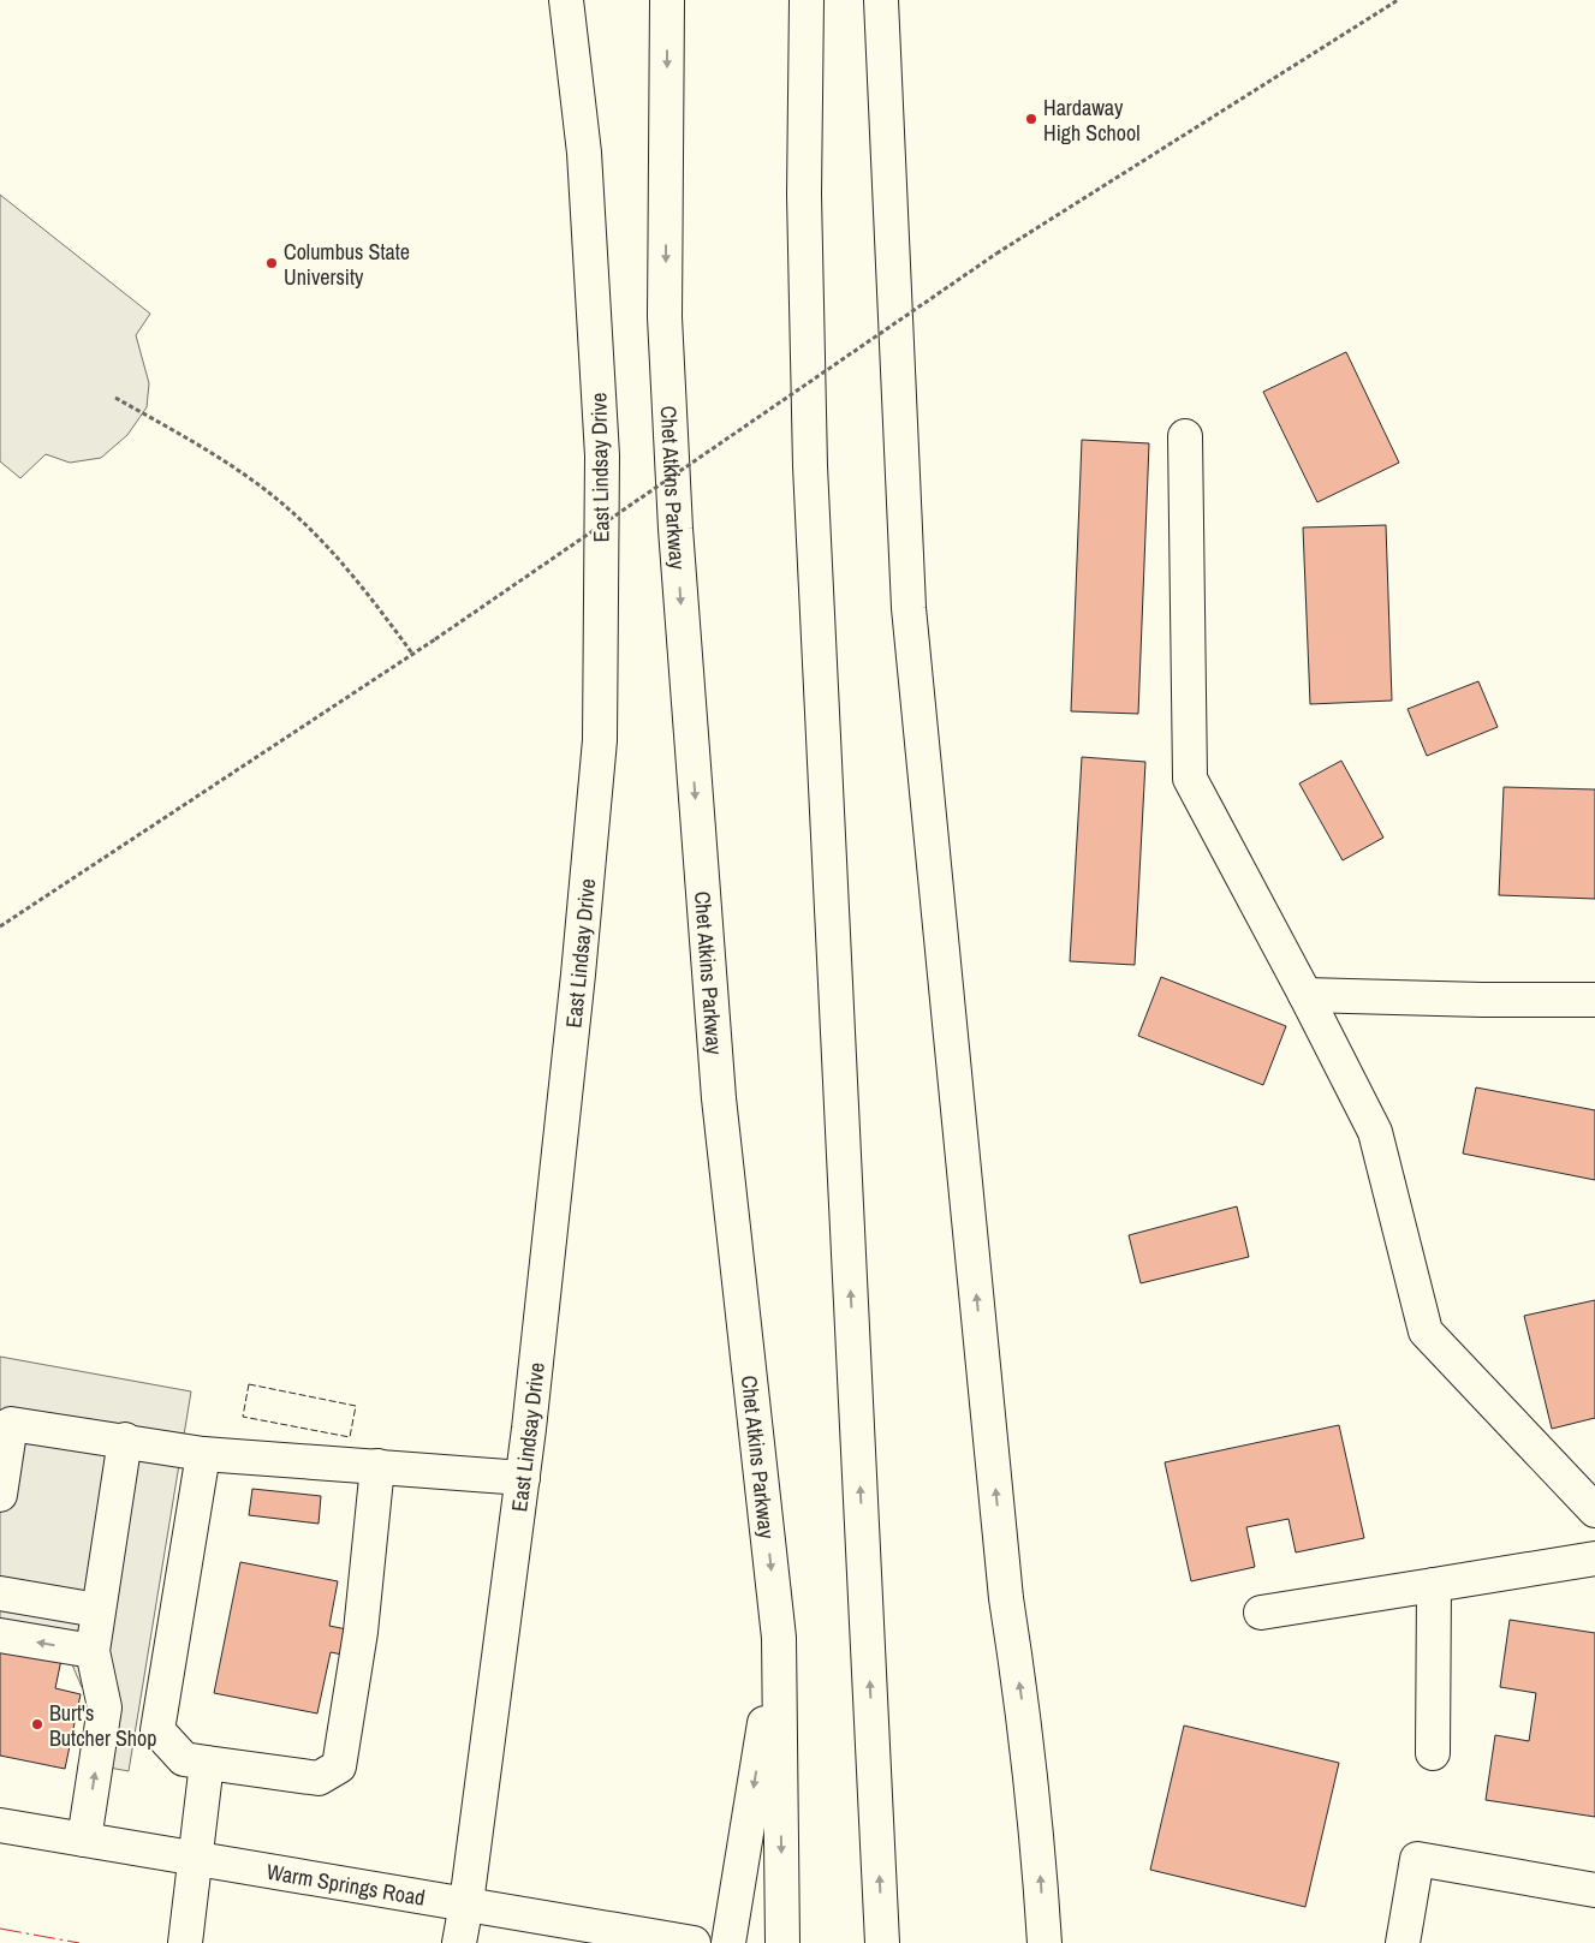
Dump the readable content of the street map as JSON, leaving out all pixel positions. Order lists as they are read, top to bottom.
{
  "streets": {
    "main road": ["East Lindsay Drive", "Chet Atkins Parkway", "Warm Springs Road"]
  },
  "crossings": [
    ["East Lindsay Drive", "Warm Springs Road"]
  ],
  "places": ["Hardaway High School", "Columbus State University", "Burt's Butcher Shop"]
}
